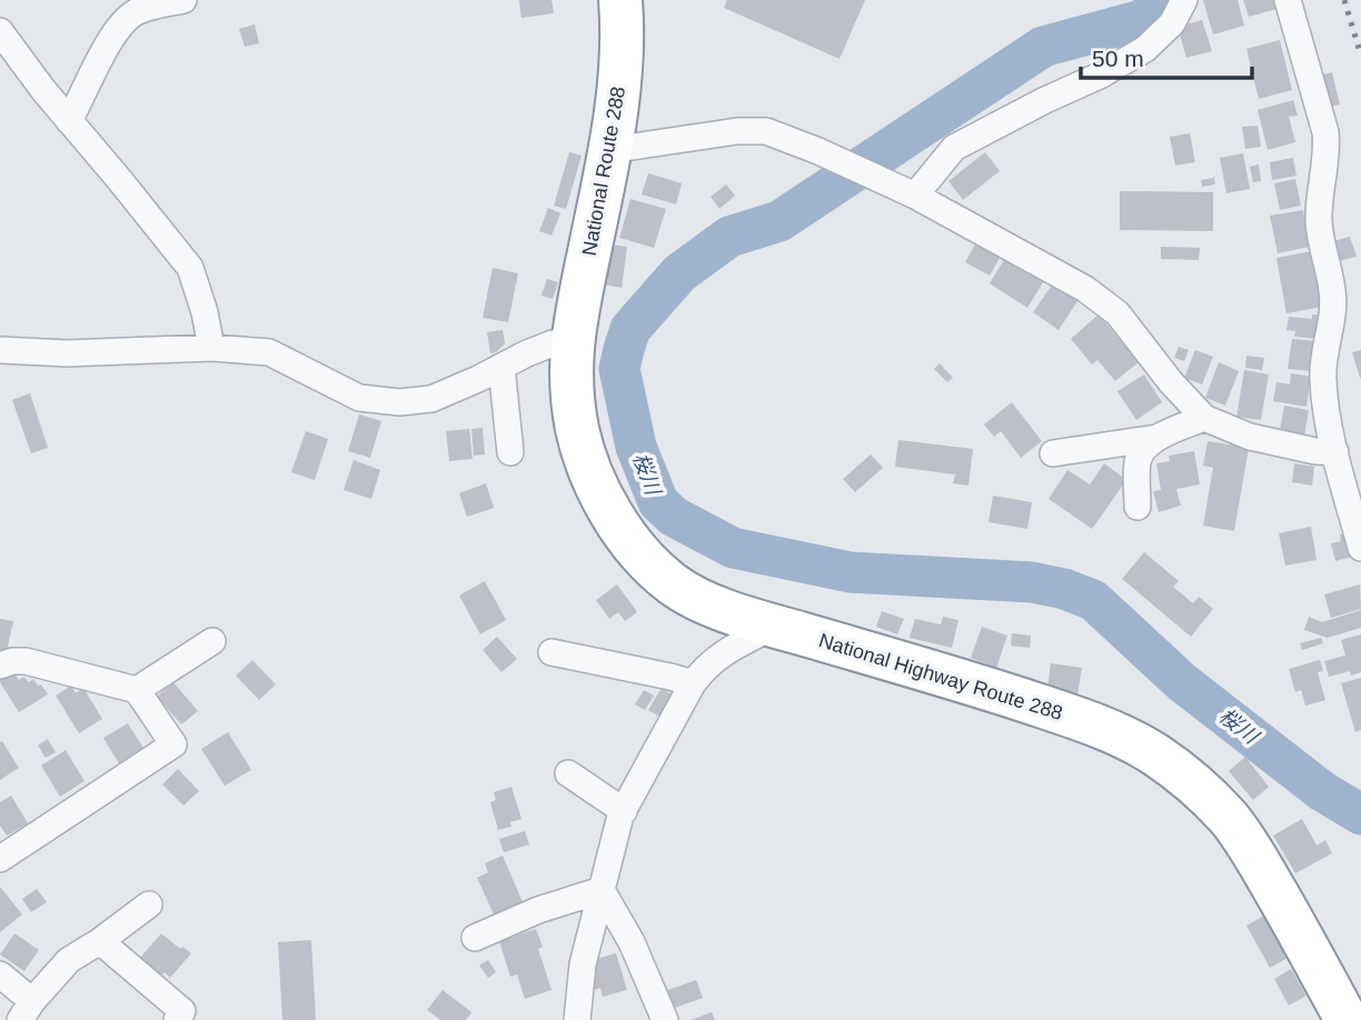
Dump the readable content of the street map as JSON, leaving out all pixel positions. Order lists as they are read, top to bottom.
{
  "streets": {
    "highway": ["National Route 288", "National Highway Route 288"]
  },
  "crossings": [
    ["National Route 288", "National Highway Route 288"]
  ],
  "water": ["桜川"],
  "scale_bar": "50 m"
}
